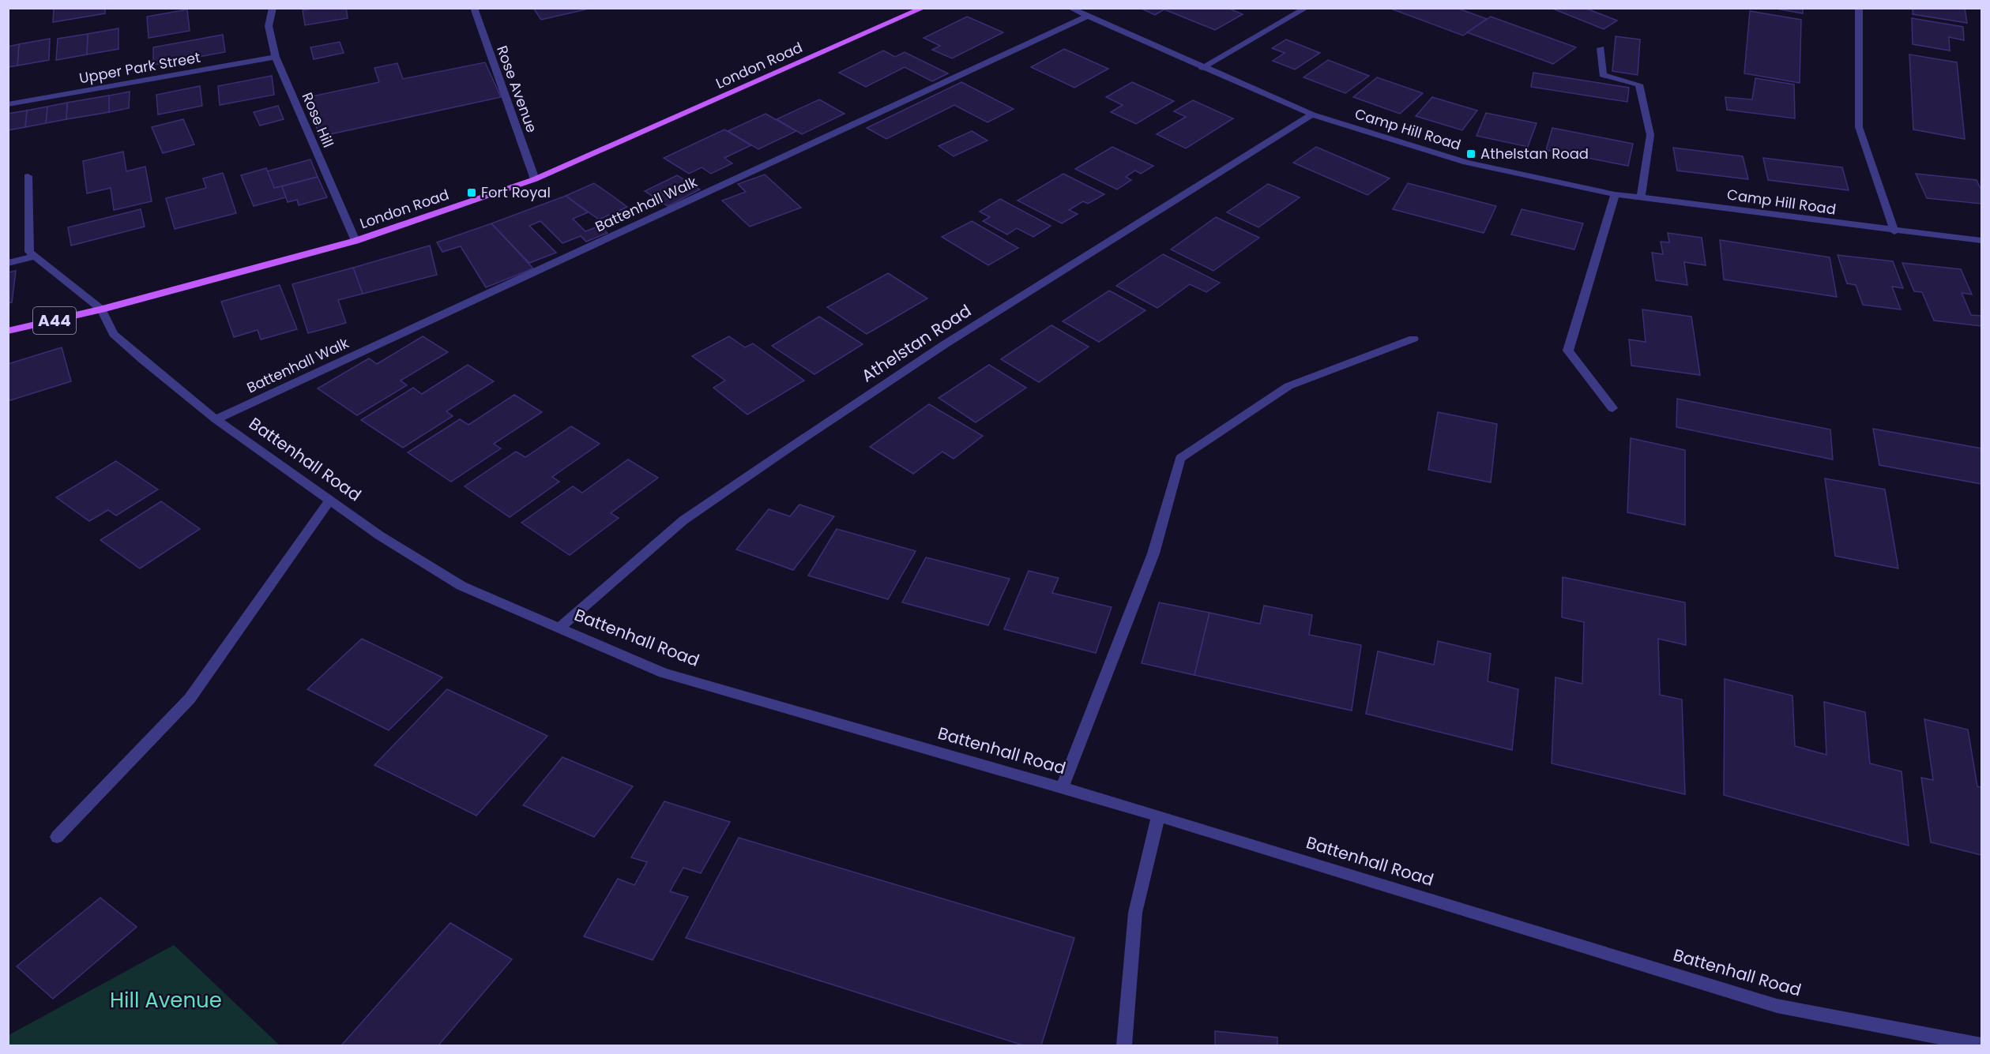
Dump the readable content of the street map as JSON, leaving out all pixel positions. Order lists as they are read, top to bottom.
{
  "streets": {
    "main road": ["London Road", "A44"],
    "street": [
      "Upper Park Street",
      "Rose Avenue",
      "Rose Hill",
      "Camp Hill Road",
      "Battenhall Walk",
      "Athelstan Road",
      "Battenhall Road"
    ]
  },
  "crossings": [
    ["London Road", "Rose Avenue"],
    ["London Road", "Rose Hill"],
    ["London Road", "Battenhall Road"],
    ["Upper Park Street", "Rose Hill"],
    ["Camp Hill Road", "Battenhall Walk"],
    ["Camp Hill Road", "Athelstan Road"],
    ["Battenhall Walk", "Battenhall Road"],
    ["Athelstan Road", "Battenhall Road"]
  ],
  "parks": ["Hill Avenue"],
  "places": {
    "transit": ["Athelstan Road", "Fort Royal"]
  }
}
